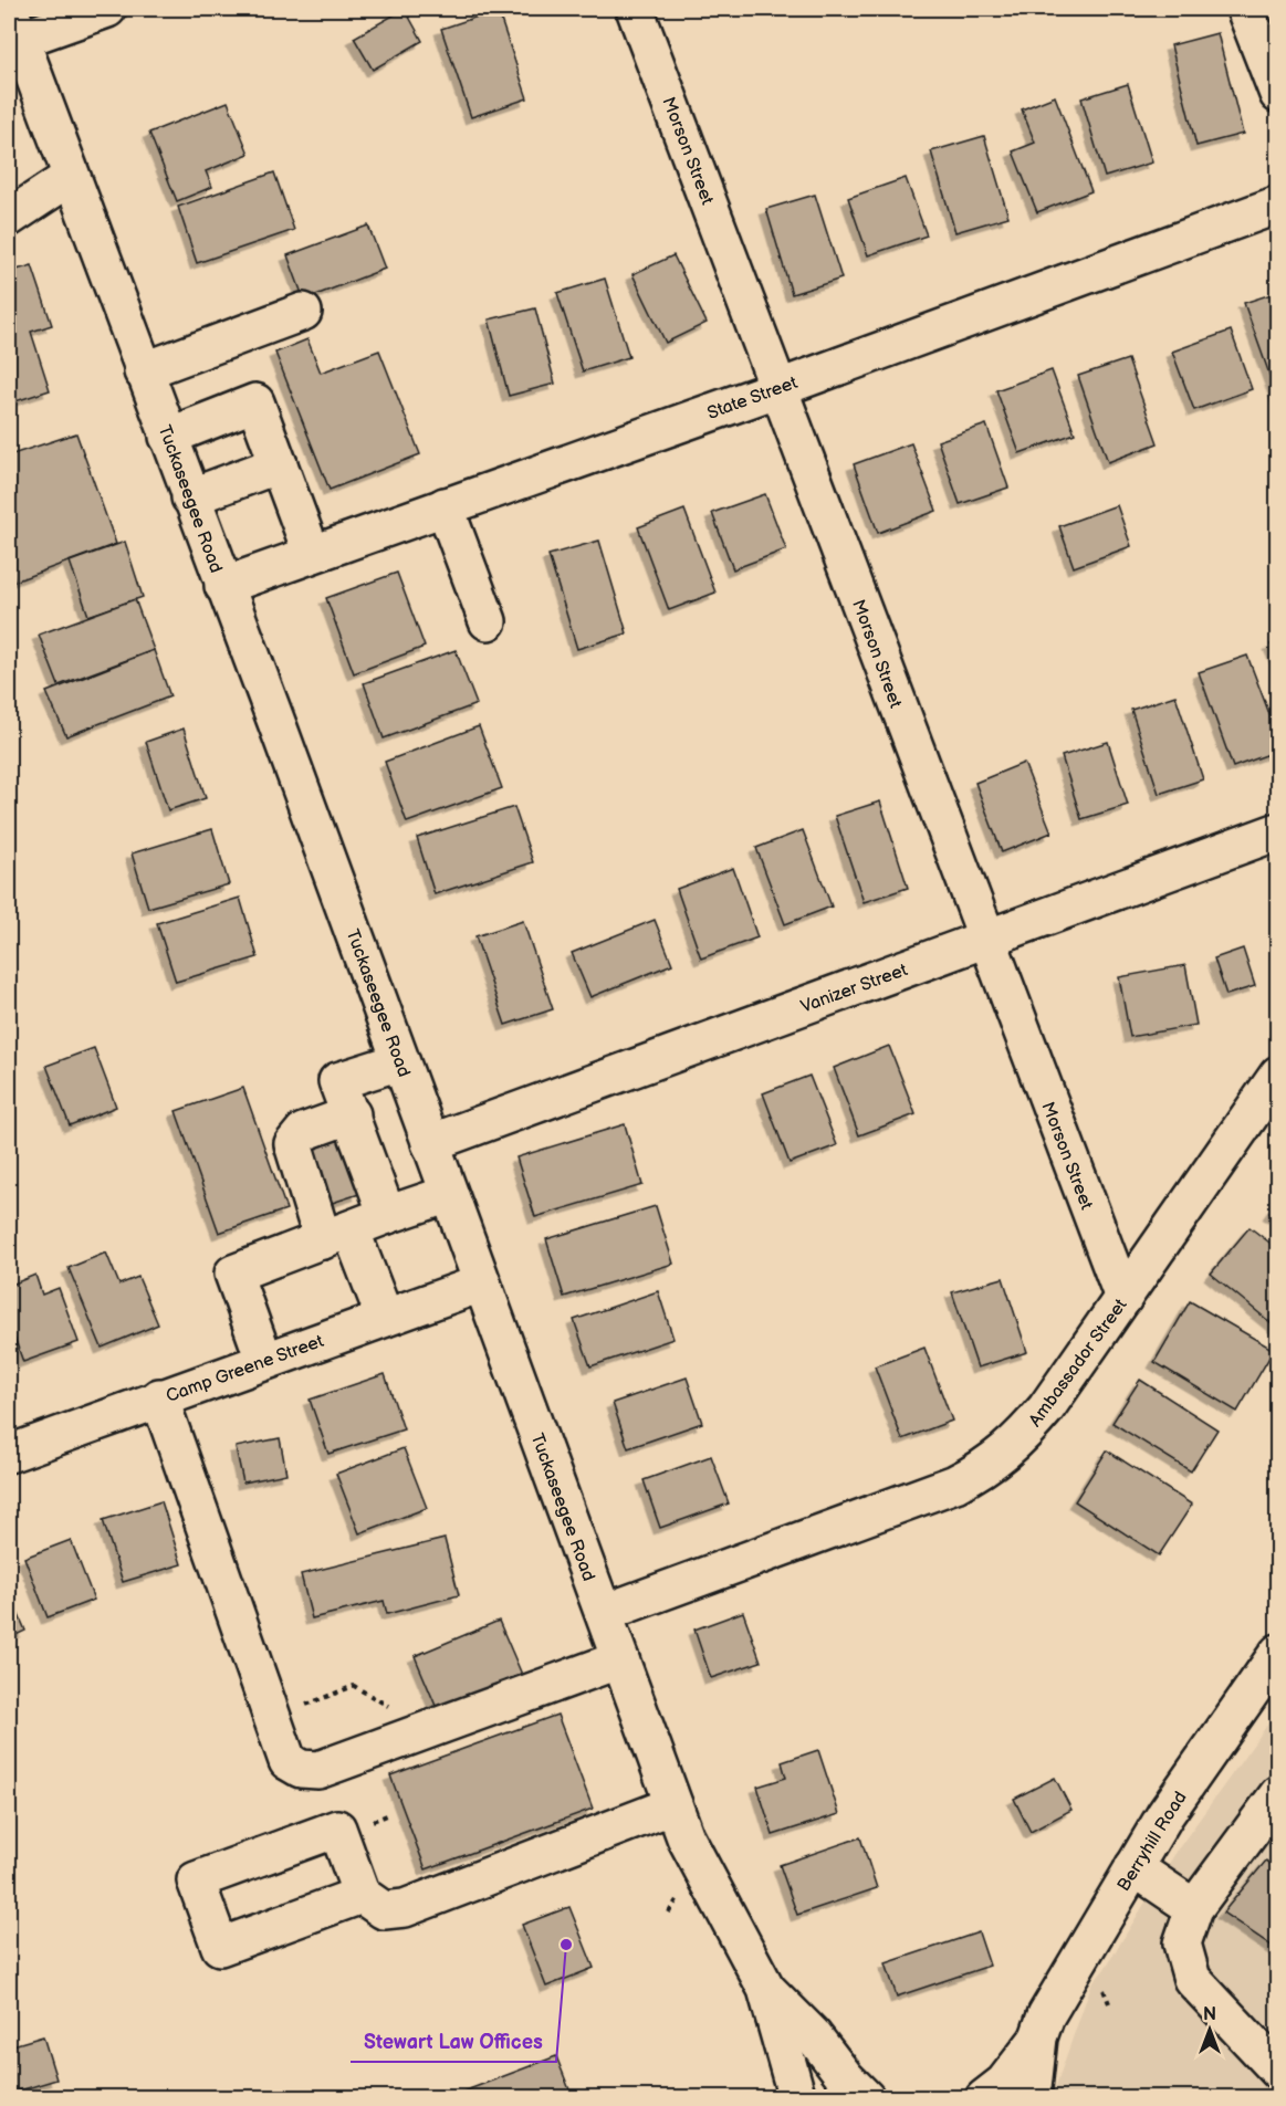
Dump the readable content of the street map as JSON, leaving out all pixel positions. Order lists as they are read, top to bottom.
{
  "streets": {
    "street": [
      "Morson Street",
      "State Street",
      "Tuckaseegee Road",
      "Vanizer Street",
      "Ambassador Street",
      "Camp Greene Street",
      "Berryhill Road"
    ]
  },
  "crossings": [
    ["Morson Street", "State Street"],
    ["Morson Street", "Vanizer Street"],
    ["Morson Street", "Ambassador Street"],
    ["State Street", "Tuckaseegee Road"],
    ["Tuckaseegee Road", "Vanizer Street"],
    ["Tuckaseegee Road", "Ambassador Street"],
    ["Tuckaseegee Road", "Camp Greene Street"]
  ],
  "places": ["Stewart Law Offices"],
  "north": "top"
}
